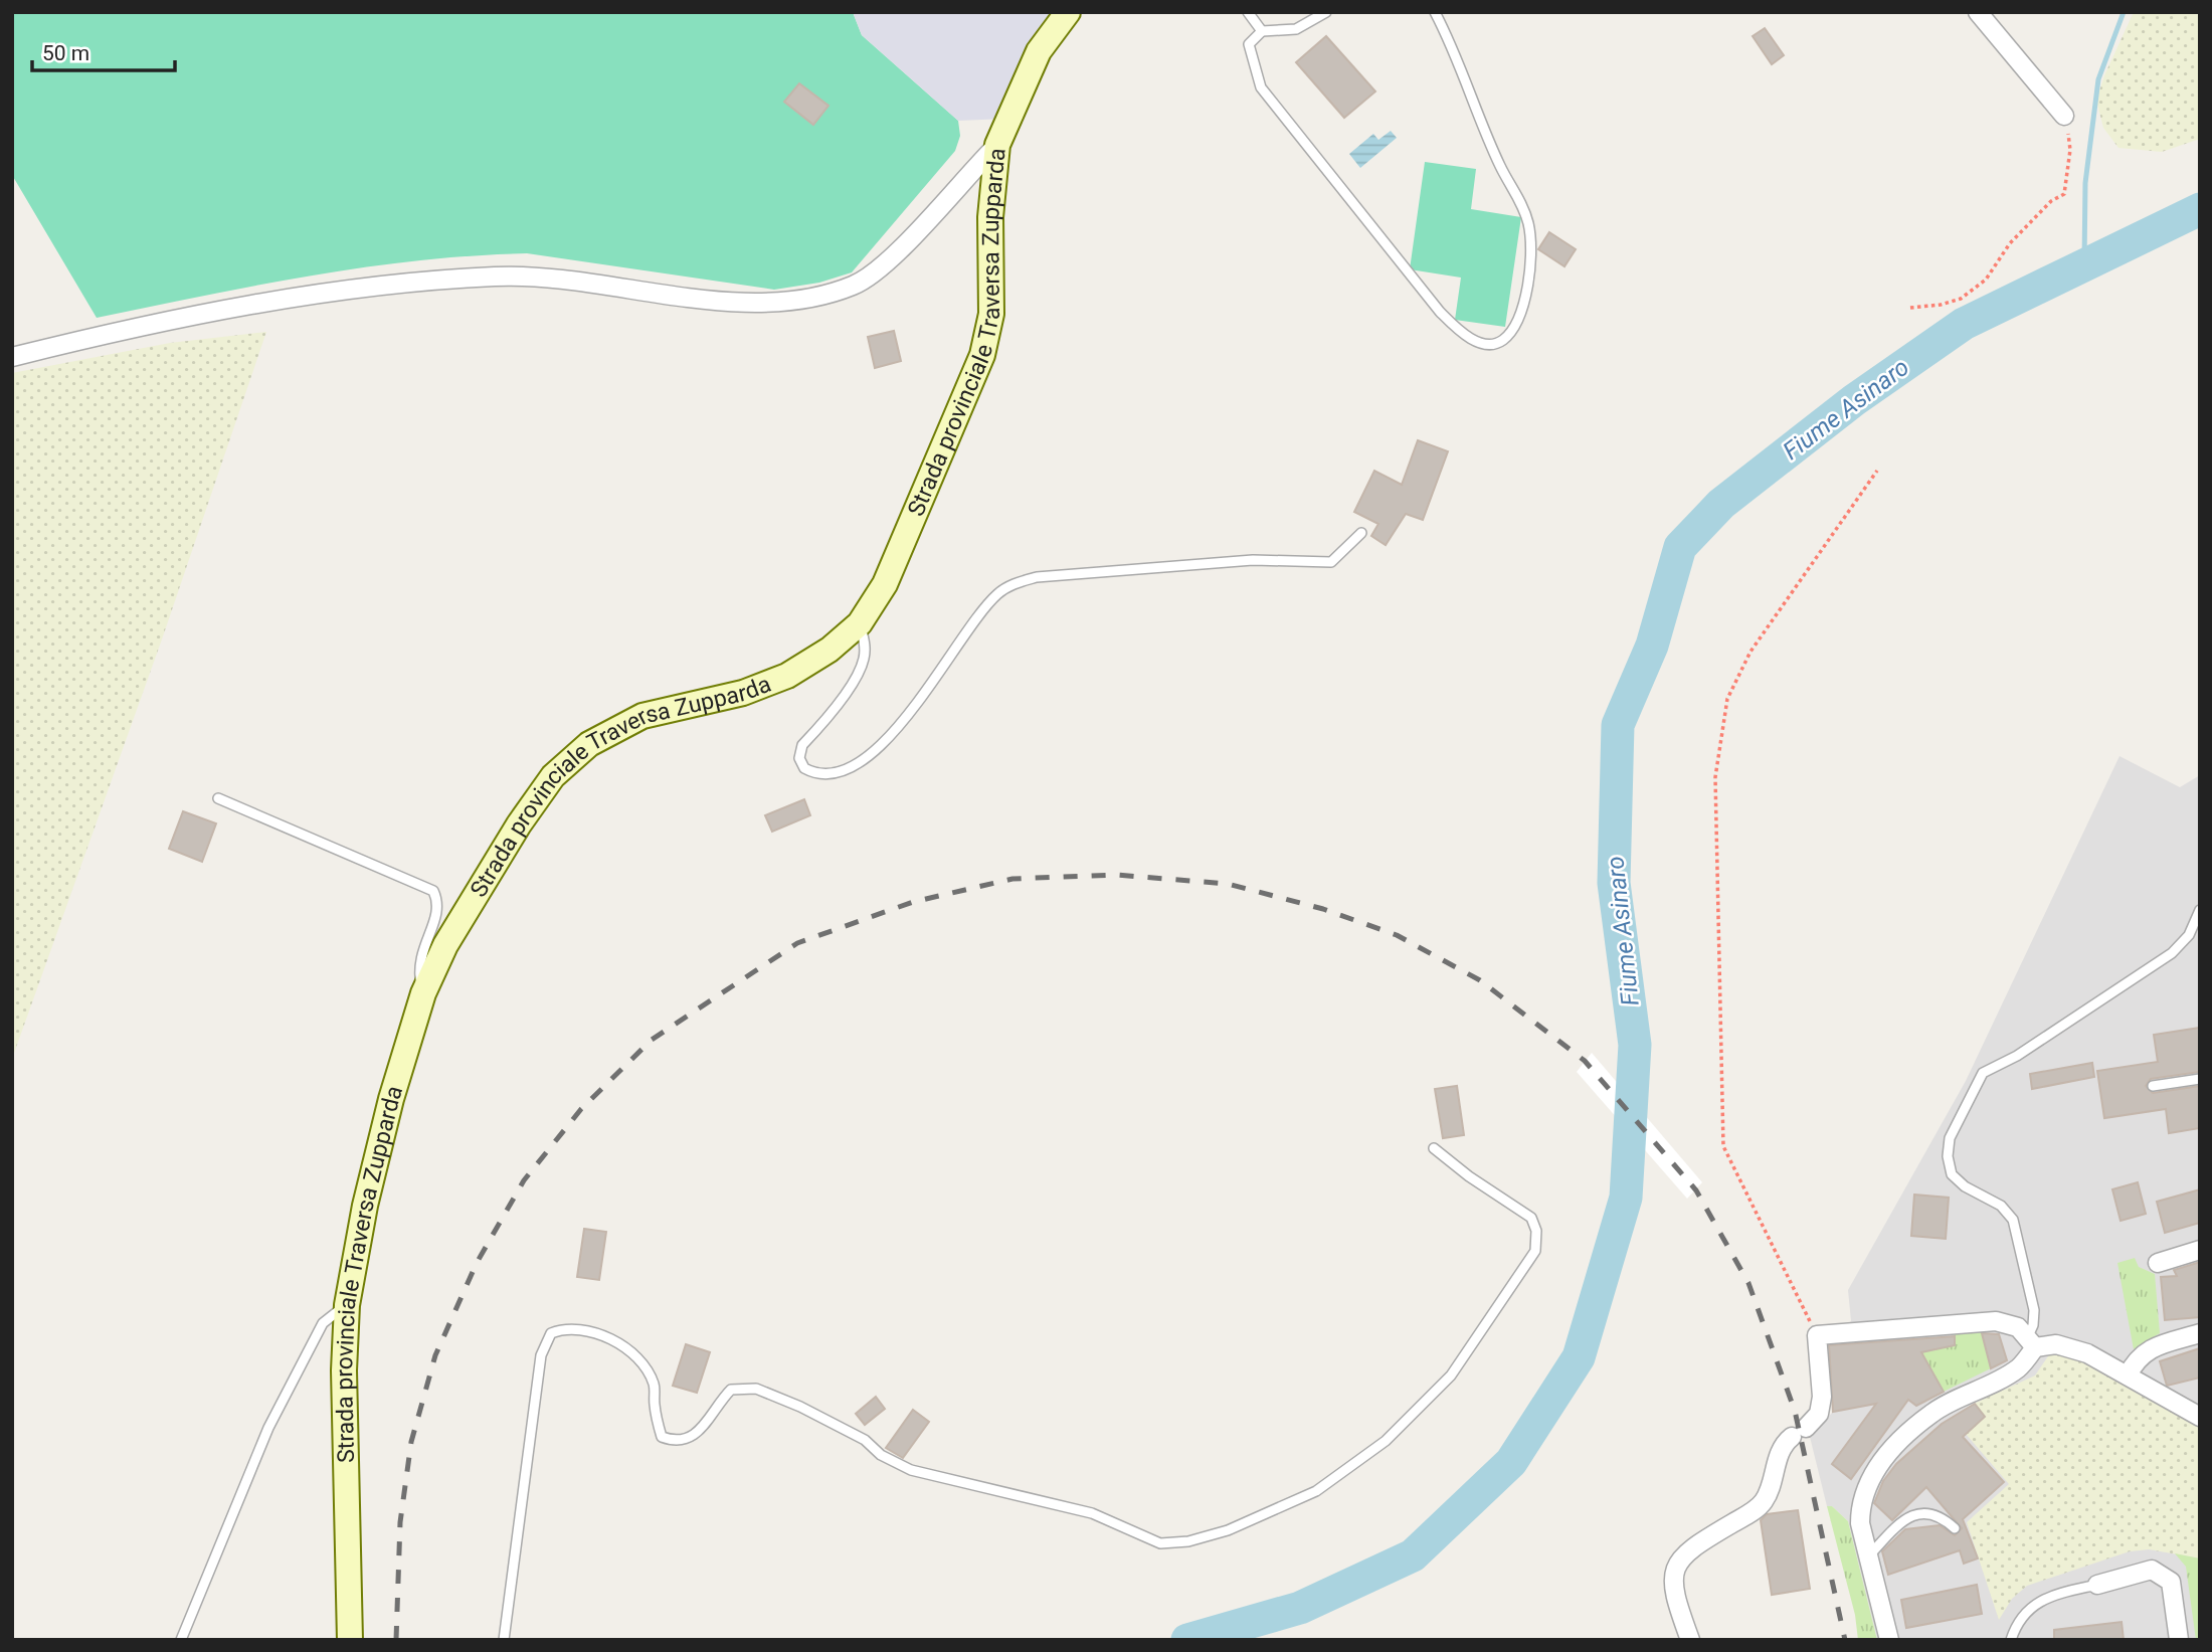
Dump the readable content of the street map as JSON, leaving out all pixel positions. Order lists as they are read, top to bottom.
{
  "streets": {
    "main road": ["Strada provinciale Traversa Zupparda"]
  },
  "water": ["Fiume Asinaro"],
  "scale_bar": "50 m"
}
